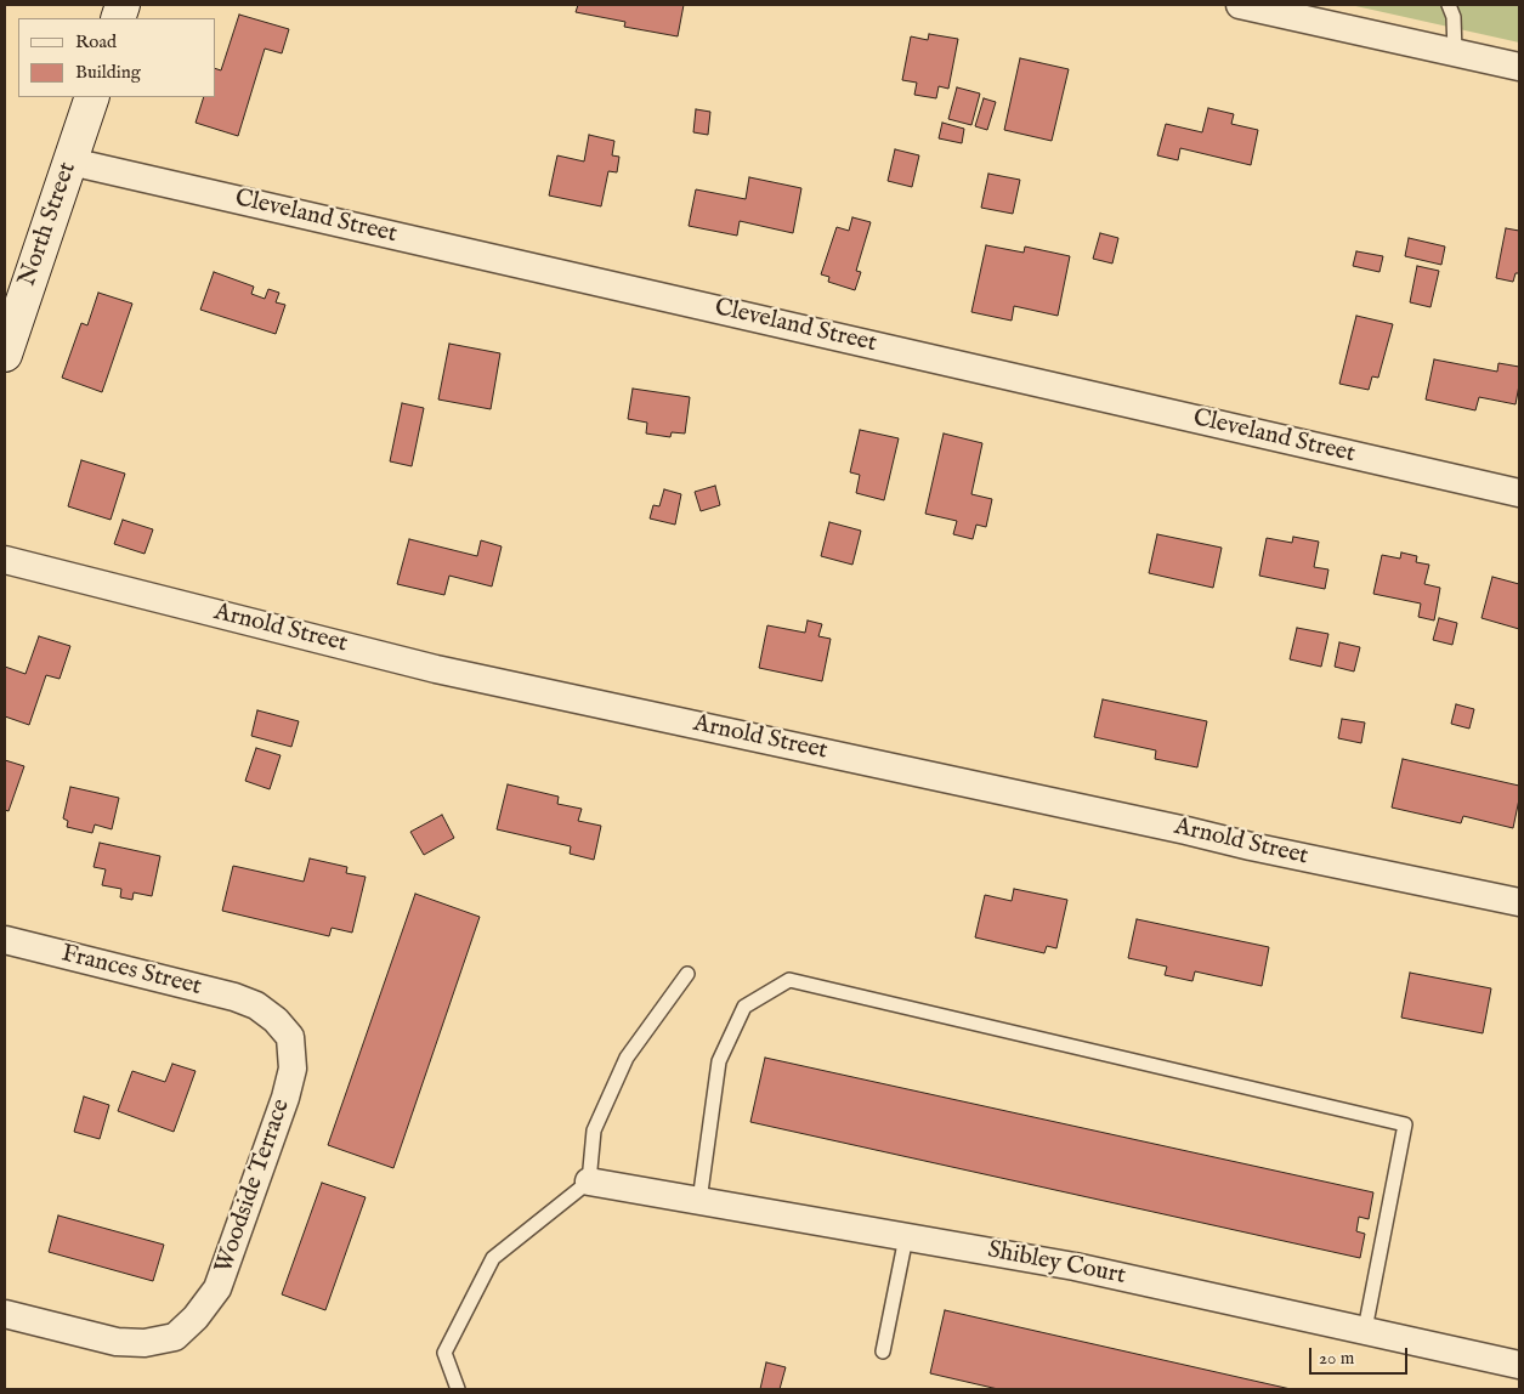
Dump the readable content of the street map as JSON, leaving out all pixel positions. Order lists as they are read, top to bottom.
{
  "streets": {
    "main road": ["North Street"],
    "street": [
      "Cleveland Street",
      "Arnold Street",
      "Frances Street",
      "Woodside Terrace",
      "Shibley Court"
    ]
  },
  "crossings": [
    ["Cleveland Street", "North Street"],
    ["Frances Street", "Woodside Terrace"]
  ],
  "legend": ["Road", "Building"],
  "scale_bar": "20 m"
}
